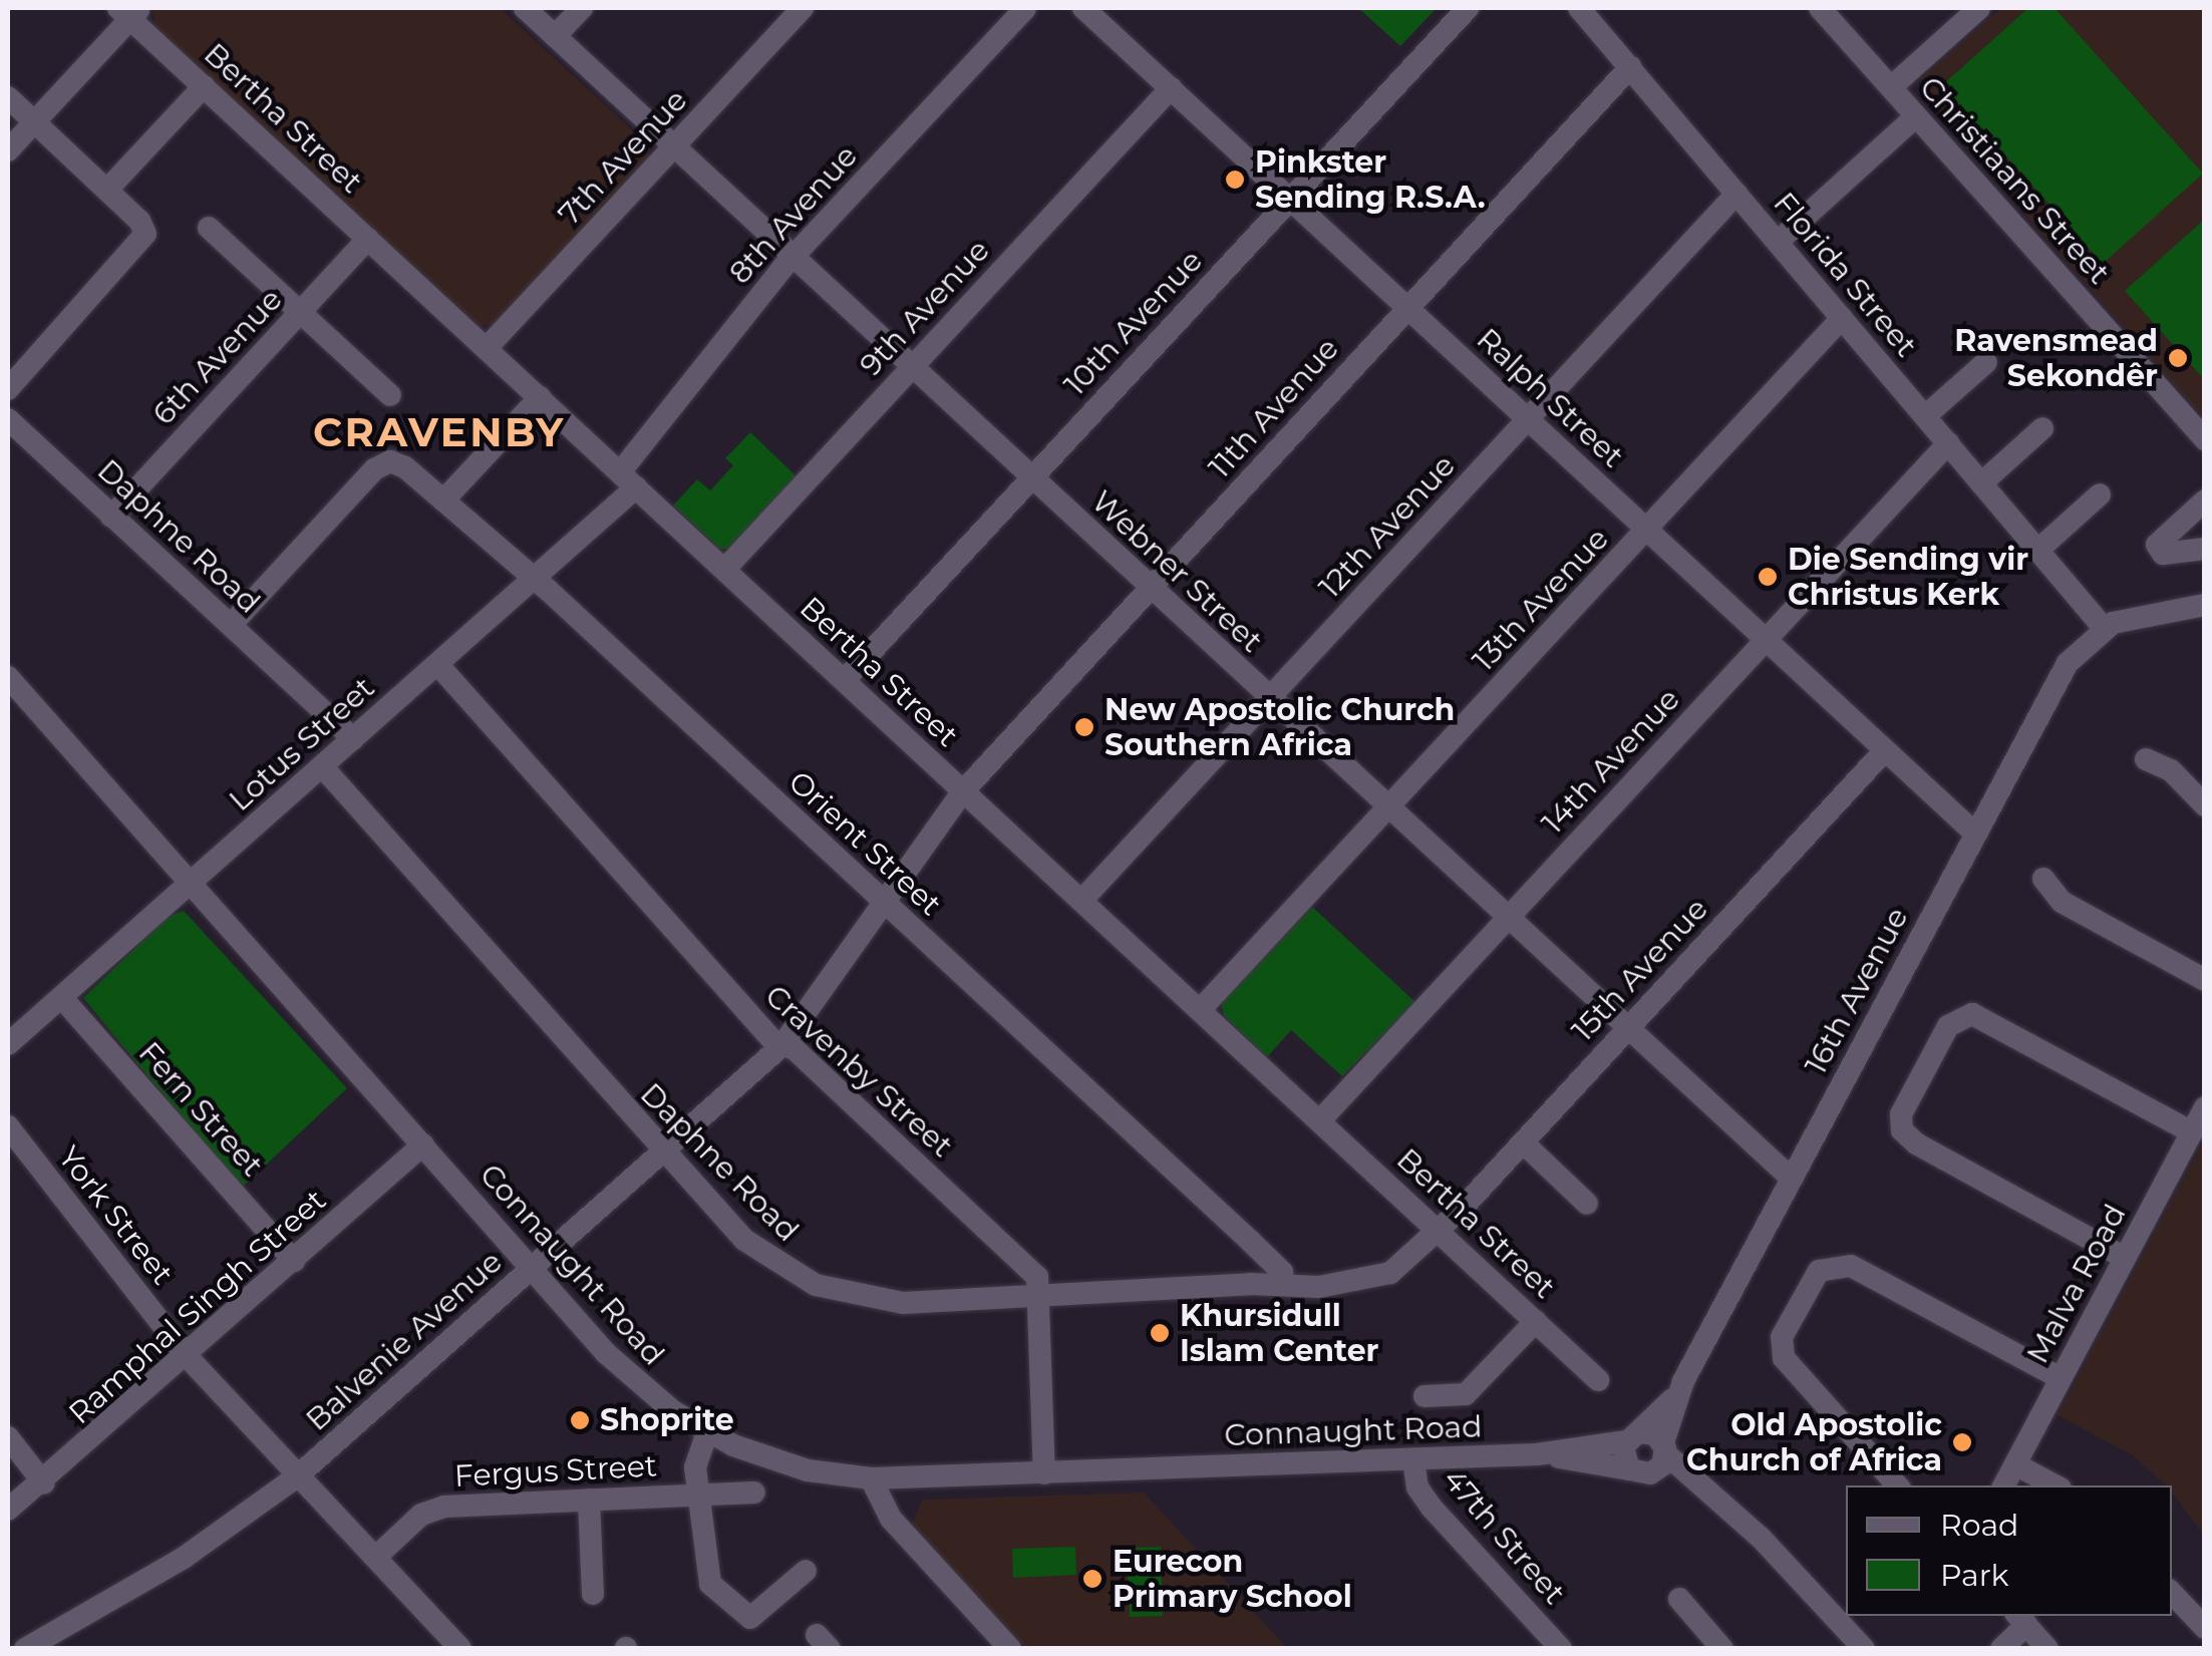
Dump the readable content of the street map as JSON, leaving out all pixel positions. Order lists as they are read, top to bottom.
{
  "streets": {
    "street": [
      "Bertha Street",
      "7th Avenue",
      "Christiaans Street",
      "8th Avenue",
      "Florida Street",
      "9th Avenue",
      "10th Avenue",
      "6th Avenue",
      "Ralph Street",
      "11th Avenue",
      "12th Avenue",
      "Daphne Road",
      "Webner Street",
      "13th Avenue",
      "Lotus Street",
      "14th Avenue",
      "Orient Street",
      "15th Avenue",
      "16th Avenue",
      "Cravenby Street",
      "Fern Street",
      "York Street",
      "Connaught Road",
      "Malva Road",
      "Ramphal Singh Street",
      "Balvenie Avenue",
      "Fergus Street",
      "47th Street"
    ]
  },
  "crossings": [
    ["Bertha Street", "7th Avenue"],
    ["Bertha Street", "8th Avenue"],
    ["Bertha Street", "9th Avenue"],
    ["Bertha Street", "10th Avenue"],
    ["Bertha Street", "6th Avenue"],
    ["Bertha Street", "11th Avenue"],
    ["Bertha Street", "12th Avenue"],
    ["Bertha Street", "Daphne Road"],
    ["Bertha Street", "13th Avenue"],
    ["Bertha Street", "Lotus Street"],
    ["Bertha Street", "14th Avenue"],
    ["Bertha Street", "15th Avenue"],
    ["Bertha Street", "Balvenie Avenue"],
    ["7th Avenue", "Webner Street"],
    ["8th Avenue", "Webner Street"],
    ["8th Avenue", "Lotus Street"],
    ["Florida Street", "11th Avenue"],
    ["Florida Street", "12th Avenue"],
    ["Florida Street", "13th Avenue"],
    ["Florida Street", "14th Avenue"],
    ["Florida Street", "16th Avenue"],
    ["9th Avenue", "Ralph Street"],
    ["9th Avenue", "Webner Street"],
    ["10th Avenue", "Ralph Street"],
    ["10th Avenue", "Webner Street"],
    ["6th Avenue", "Daphne Road"],
    ["Ralph Street", "11th Avenue"],
    ["Ralph Street", "12th Avenue"],
    ["Ralph Street", "13th Avenue"],
    ["Ralph Street", "14th Avenue"],
    ["Ralph Street", "15th Avenue"],
    ["Ralph Street", "16th Avenue"],
    ["11th Avenue", "Webner Street"],
    ["11th Avenue", "Balvenie Avenue"],
    ["12th Avenue", "Webner Street"],
    ["Daphne Road", "Lotus Street"],
    ["Daphne Road", "Orient Street"],
    ["Daphne Road", "15th Avenue"],
    ["Daphne Road", "Cravenby Street"],
    ["Daphne Road", "Balvenie Avenue"],
    ["Webner Street", "13th Avenue"],
    ["Webner Street", "14th Avenue"],
    ["Webner Street", "15th Avenue"],
    ["Webner Street", "16th Avenue"],
    ["Lotus Street", "Orient Street"],
    ["Lotus Street", "Cravenby Street"],
    ["Lotus Street", "Fern Street"],
    ["Lotus Street", "Connaught Road"],
    ["Orient Street", "Balvenie Avenue"],
    ["16th Avenue", "Connaught Road"],
    ["Cravenby Street", "Balvenie Avenue"],
    ["Fern Street", "Ramphal Singh Street"],
    ["York Street", "Ramphal Singh Street"],
    ["York Street", "Balvenie Avenue"],
    ["York Street", "Fergus Street"],
    ["Connaught Road", "Ramphal Singh Street"],
    ["Connaught Road", "Balvenie Avenue"],
    ["Connaught Road", "47th Street"]
  ],
  "districts": ["CRAVENBY"],
  "places": [
    "Pinkster Sending R.S.A.",
    "Ravensmead Sekondêr",
    "Die Sending vir Christus Kerk",
    "New Apostolic Church Southern Africa",
    "Khursidull Islam Center",
    "Shoprite",
    "Old Apostolic Church of Africa",
    "Eurecon Primary School"
  ],
  "legend": ["Road", "Park"]
}
